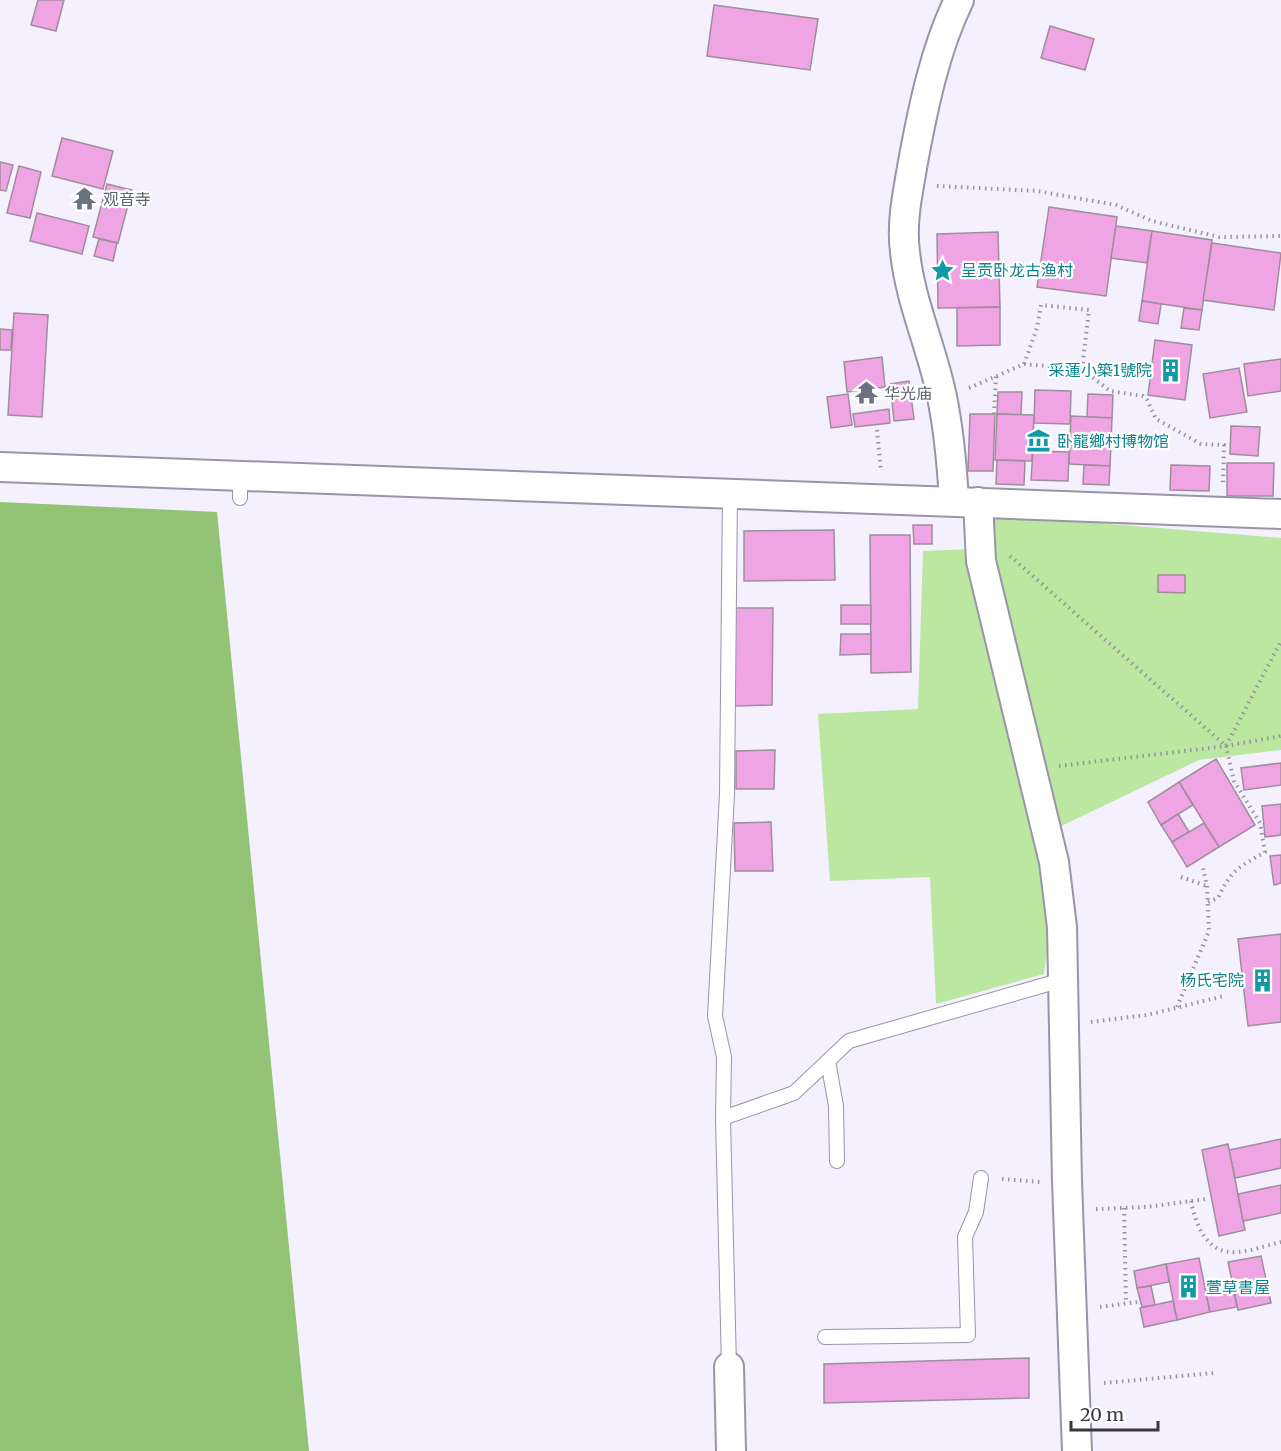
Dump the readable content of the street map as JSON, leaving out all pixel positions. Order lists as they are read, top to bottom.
{
  "places": {
    "temple": ["观音寺", "华光庙"],
    "place": ["呈贡卧龙古渔村"],
    "building": ["采蓮小築1號院", "杨氏宅院", "萱草書屋"],
    "museum": ["卧龍鄉村博物馆"]
  },
  "scale_bar": "20 m"
}
